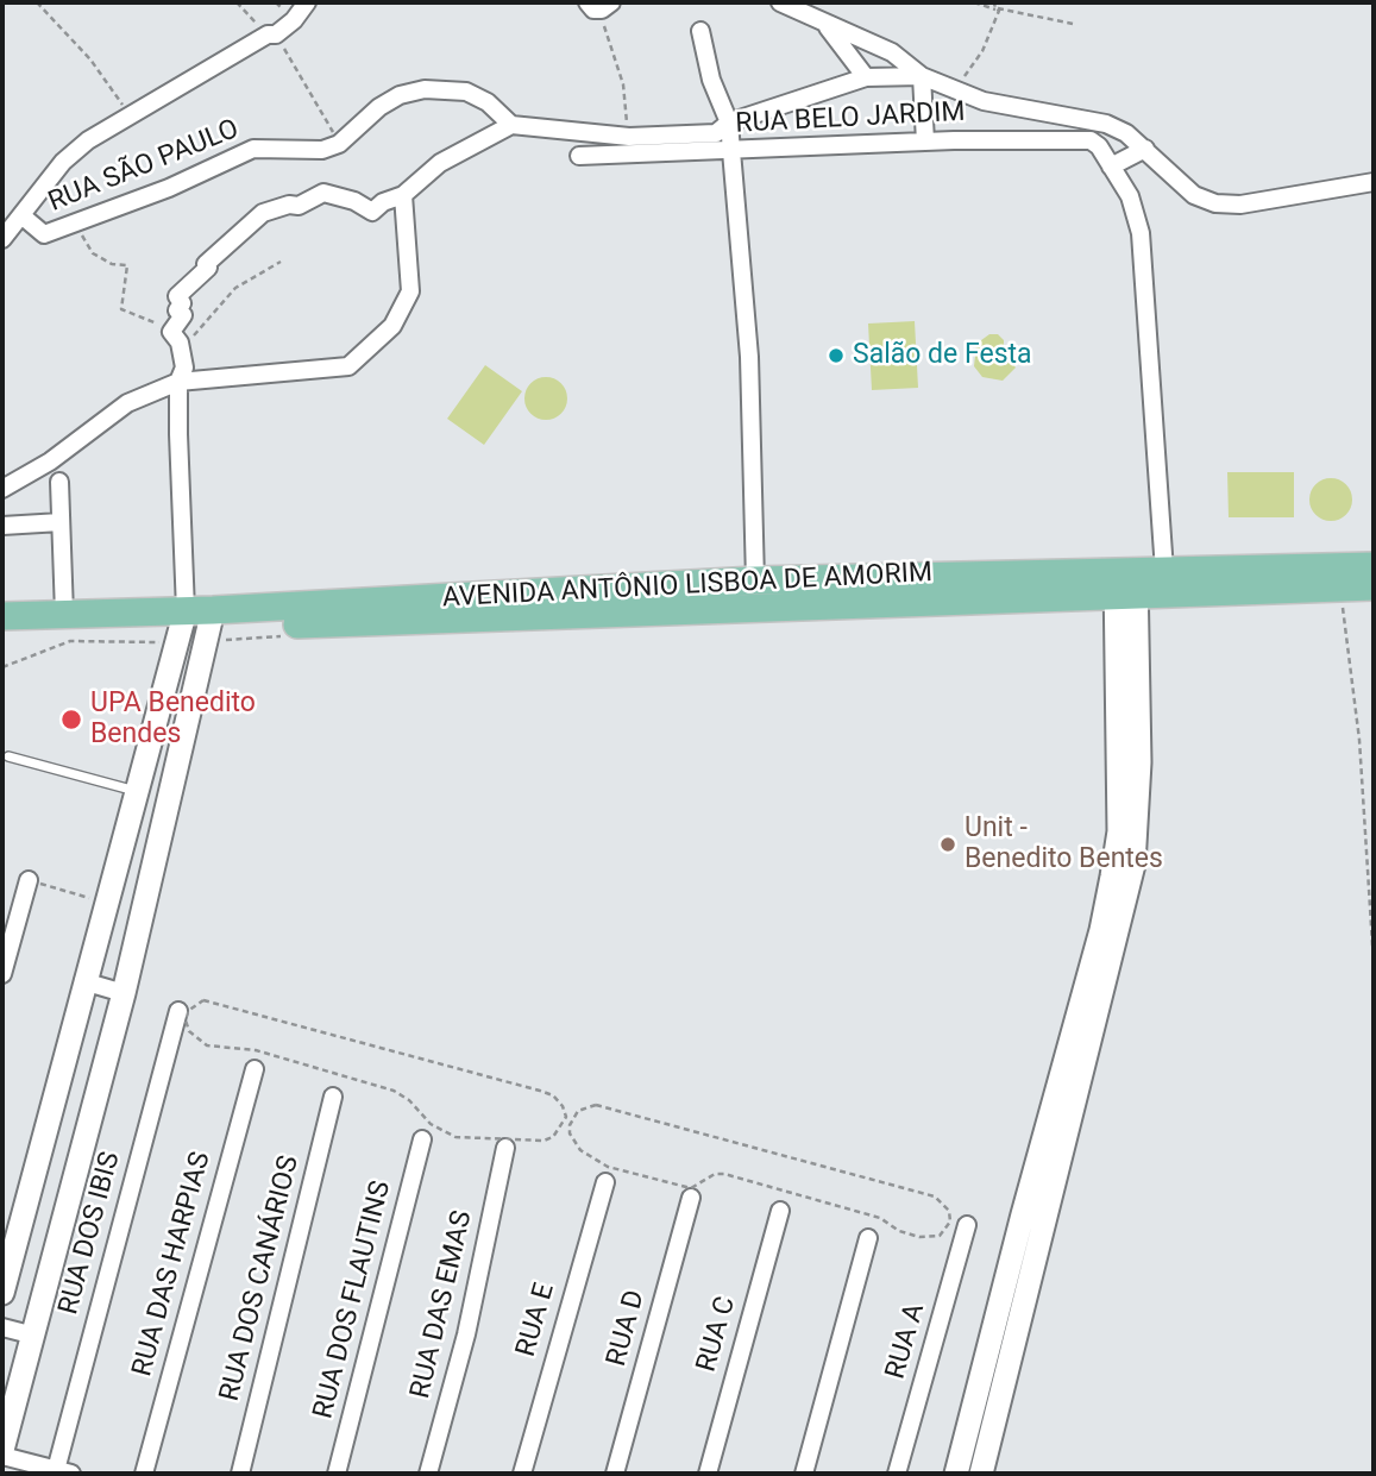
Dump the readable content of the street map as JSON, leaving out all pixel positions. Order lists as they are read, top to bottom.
{
  "streets": {
    "main road": ["AVENIDA ANTÔNIO LISBOA DE AMORIM"],
    "street": [
      "RUA BELO JARDIM",
      "RUA SÃO PAULO",
      "RUA DOS IBIS",
      "RUA DAS HARPIAS",
      "RUA DOS CANÁRIOS",
      "RUA DOS FLAUTINS",
      "RUA DAS EMAS",
      "RUA E",
      "RUA D",
      "RUA C",
      "RUA A"
    ]
  },
  "crossings": [
    ["RUA BELO JARDIM", "AVENIDA ANTÔNIO LISBOA DE AMORIM"]
  ],
  "places": ["Salão de Festa", "UPA Benedito Bendes", "Unit - Benedito Bentes"]
}
